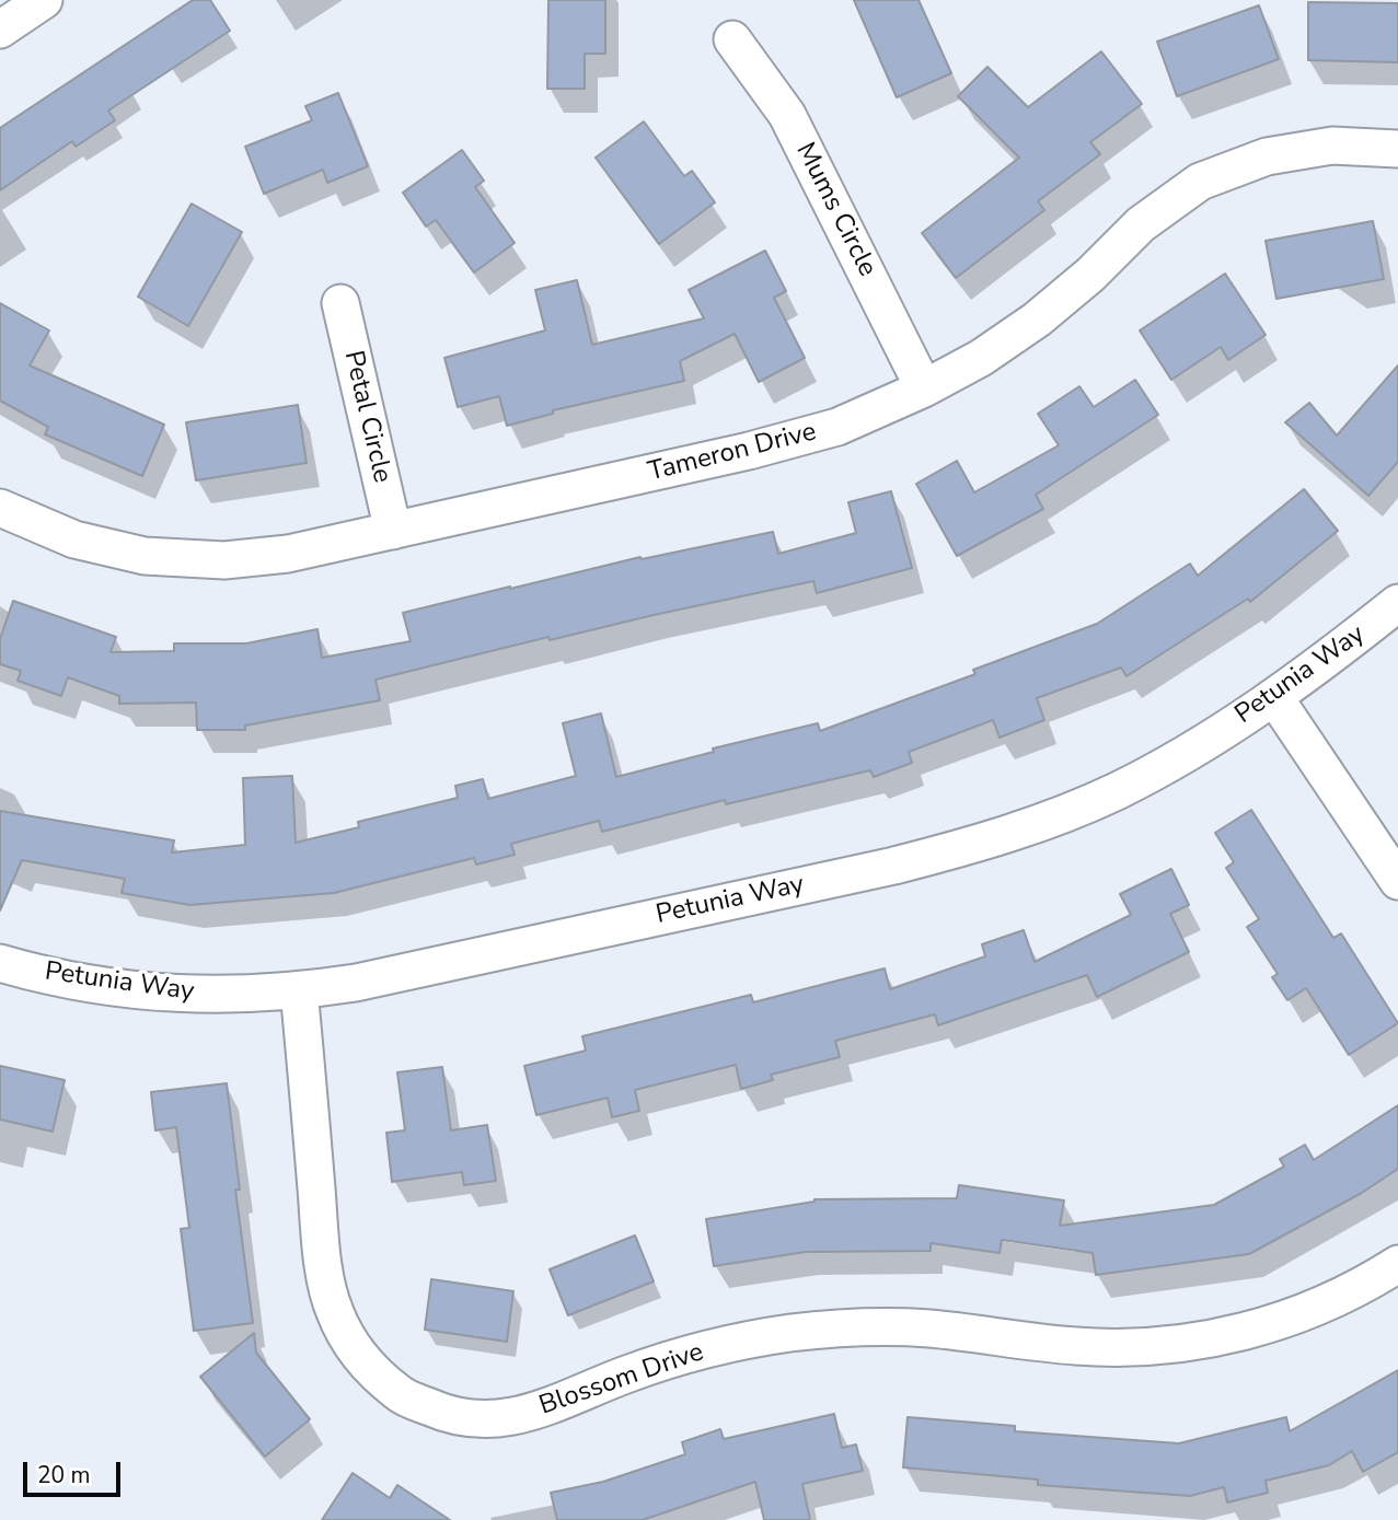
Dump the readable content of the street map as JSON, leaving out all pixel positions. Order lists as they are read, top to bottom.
{
  "streets": {
    "street": [
      "Mums Circle",
      "Petal Circle",
      "Tameron Drive",
      "Petunia Way",
      "Blossom Drive"
    ]
  },
  "crossings": [
    ["Mums Circle", "Tameron Drive"],
    ["Petal Circle", "Tameron Drive"],
    ["Petunia Way", "Blossom Drive"]
  ],
  "scale_bar": "20 m"
}
